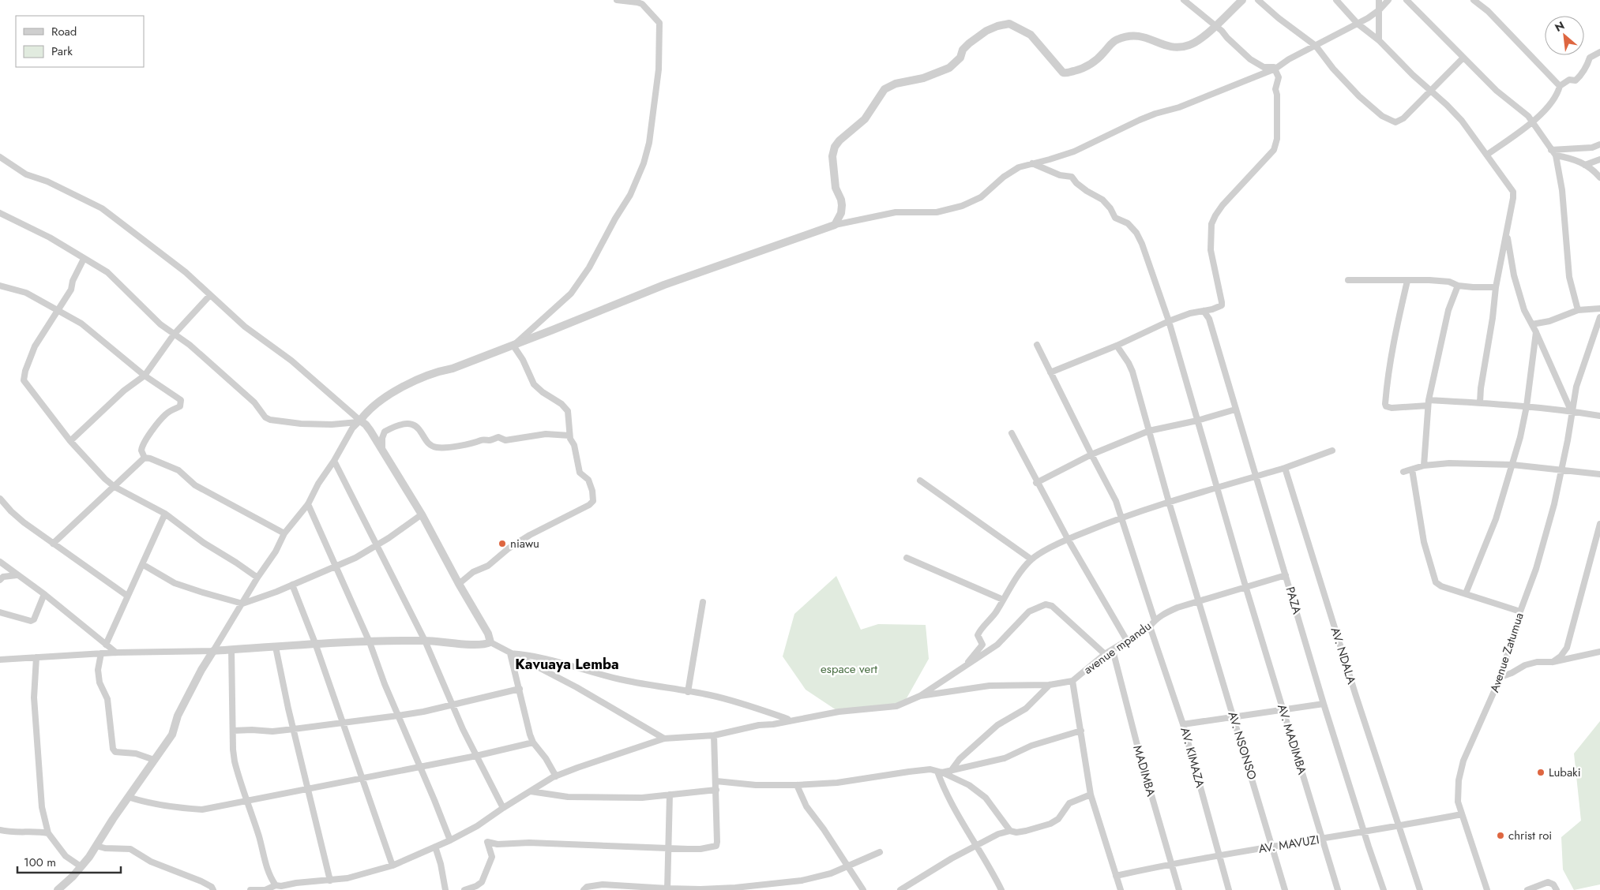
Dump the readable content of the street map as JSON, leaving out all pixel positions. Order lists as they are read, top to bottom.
{
  "streets": {
    "street": [
      "PAZA",
      "avenue mpandu",
      "Avenue Zatumua",
      "AV. NDALA",
      "AV. MADIMBA",
      "AV. NSONSO",
      "AV. KIMAZA",
      "MADIMBA",
      "AV. MAVUZI"
    ]
  },
  "crossings": [
    ["PAZA", "avenue mpandu"],
    ["PAZA", "AV. MAVUZI"],
    ["avenue mpandu", "AV. MADIMBA"],
    ["avenue mpandu", "AV. NSONSO"],
    ["avenue mpandu", "AV. KIMAZA"],
    ["avenue mpandu", "MADIMBA"],
    ["Avenue Zatumua", "AV. MAVUZI"],
    ["AV. NDALA", "AV. MAVUZI"],
    ["AV. MADIMBA", "AV. MAVUZI"],
    ["AV. NSONSO", "AV. MAVUZI"],
    ["AV. KIMAZA", "AV. MAVUZI"],
    ["MADIMBA", "AV. MAVUZI"]
  ],
  "districts": ["Kavuaya Lemba"],
  "parks": ["espace vert"],
  "places": ["niawu", "Lubaki", "christ roi"],
  "legend": ["Road", "Park"],
  "scale_bar": "100 m",
  "north": "top left"
}
